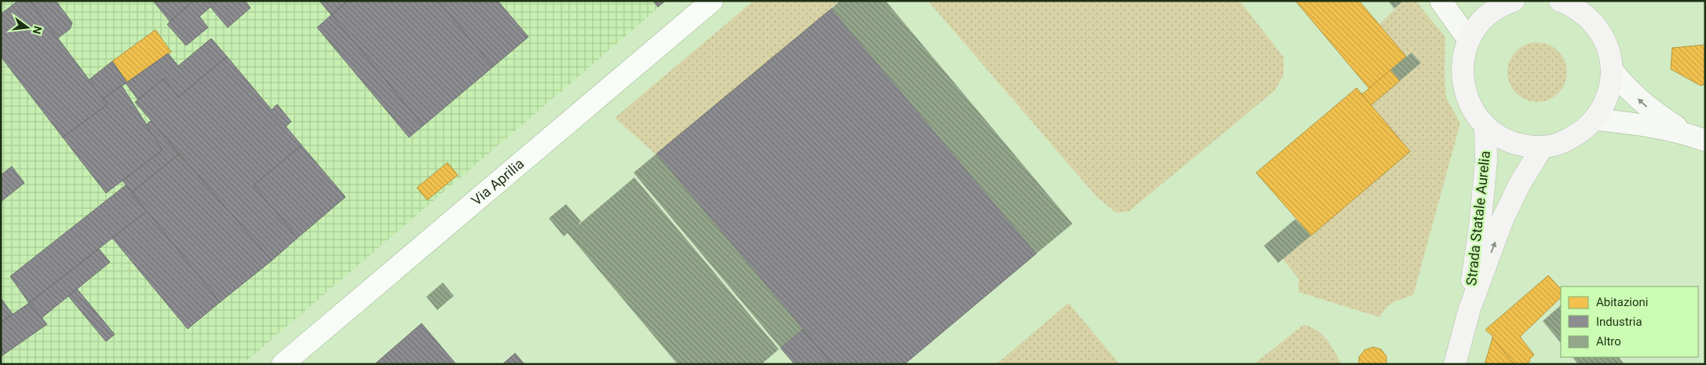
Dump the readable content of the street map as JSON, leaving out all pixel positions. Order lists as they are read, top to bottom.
{
  "streets": {
    "main road": ["Strada Statale Aurelia"],
    "street": ["Via Aprilia"]
  },
  "legend": ["Abitazioni", "Industria", "Altro"],
  "north": "right"
}
